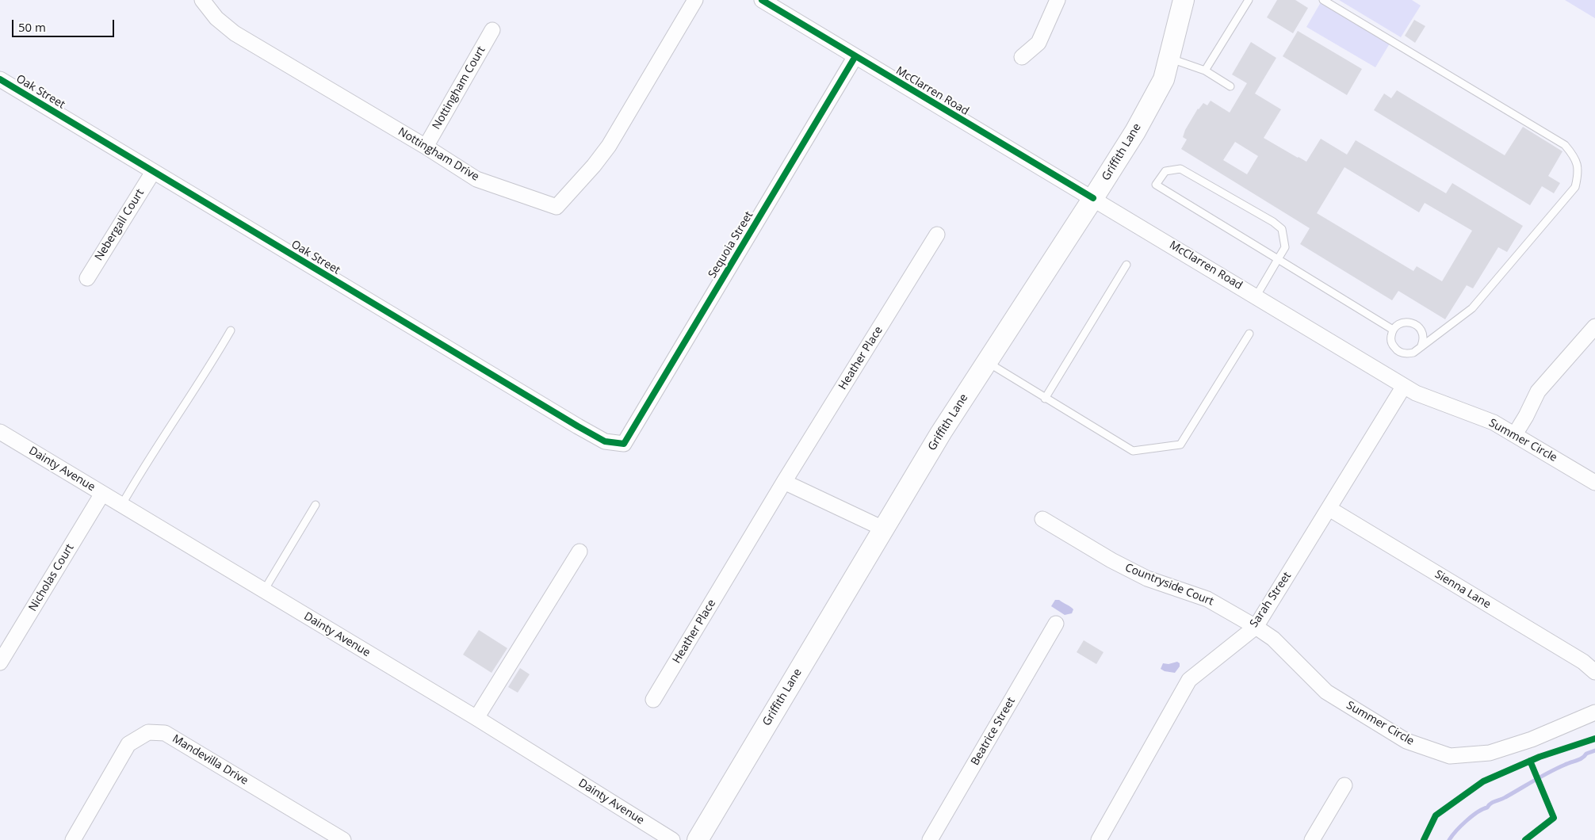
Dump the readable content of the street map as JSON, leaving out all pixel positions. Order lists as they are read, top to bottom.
{
  "streets": {
    "street": [
      "Nottingham Court",
      "McClarren Road",
      "Oak Street",
      "Griffith Lane",
      "Nottingham Drive",
      "Nebergall Court",
      "Sequoia Street",
      "Heather Place",
      "Summer Circle",
      "Dainty Avenue",
      "Nicholas Court",
      "Countryside Court",
      "Sienna Lane",
      "Sarah Street",
      "Beatrice Street",
      "Mandevilla Drive"
    ]
  },
  "crossings": [
    ["Nottingham Court", "Nottingham Drive"],
    ["McClarren Road", "Griffith Lane"],
    ["McClarren Road", "Sequoia Street"],
    ["McClarren Road", "Summer Circle"],
    ["McClarren Road", "Sarah Street"],
    ["Oak Street", "Nebergall Court"],
    ["Oak Street", "Sequoia Street"],
    ["Summer Circle", "Countryside Court"],
    ["Summer Circle", "Sarah Street"],
    ["Dainty Avenue", "Nicholas Court"],
    ["Countryside Court", "Sarah Street"],
    ["Sienna Lane", "Sarah Street"]
  ],
  "scale_bar": "50 m"
}
